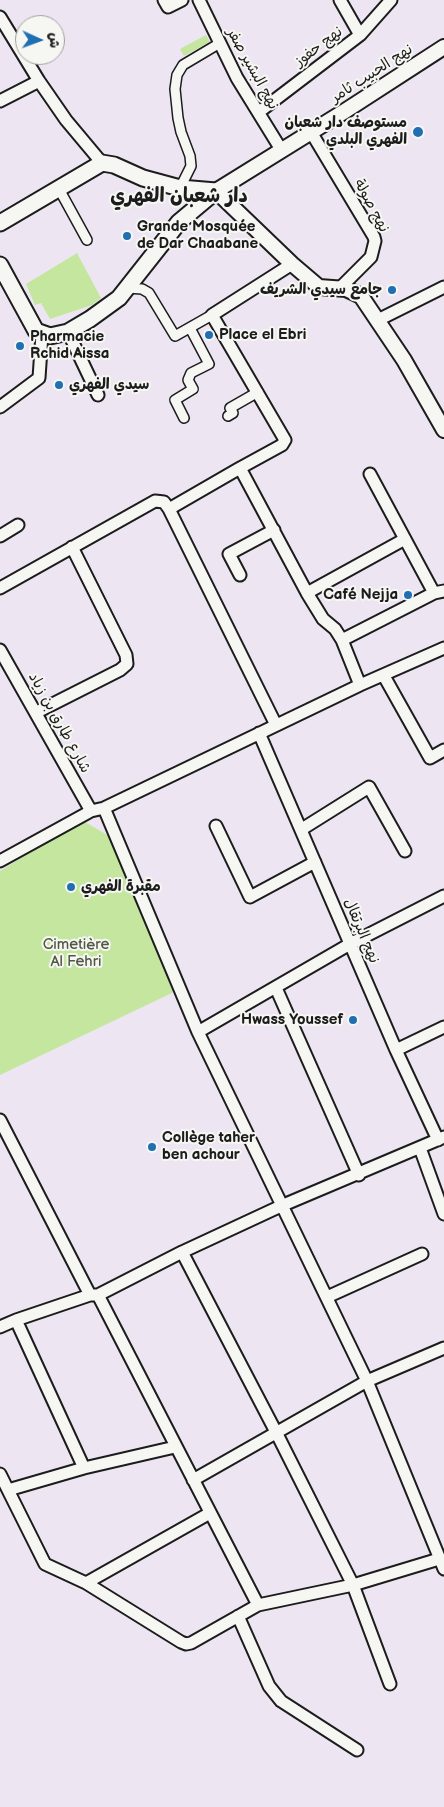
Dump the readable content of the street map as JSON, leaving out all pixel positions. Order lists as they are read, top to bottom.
{
  "streets": {
    "street": [
      "نهج حفوز",
      "نهج البشير صفر",
      "نهج الحبيب ثامر",
      "نهج صولة",
      "شارع طارق بن زياد",
      "نهج البرتقال"
    ]
  },
  "crossings": [
    ["نهج حفوز", "نهج البشير صفر"],
    ["نهج البشير صفر", "نهج الحبيب ثامر"],
    ["نهج الحبيب ثامر", "نهج صولة"]
  ],
  "districts": ["دار شعبان الفهري"],
  "parks": ["Cimetière Al Fehri"],
  "places": [
    "مستوصف دار شعبان الفهري البلدي",
    "Grande Mosquée de Dar Chaabane",
    "جامع سيدي الشريف",
    "Place el Ebri",
    "Pharmacie Rchid Aissa",
    "سيدي الفهري",
    "Café Nejja",
    "مقبرة الفهري",
    "Hwass Youssef",
    "Collège taher ben achour"
  ],
  "north": "right"
}
